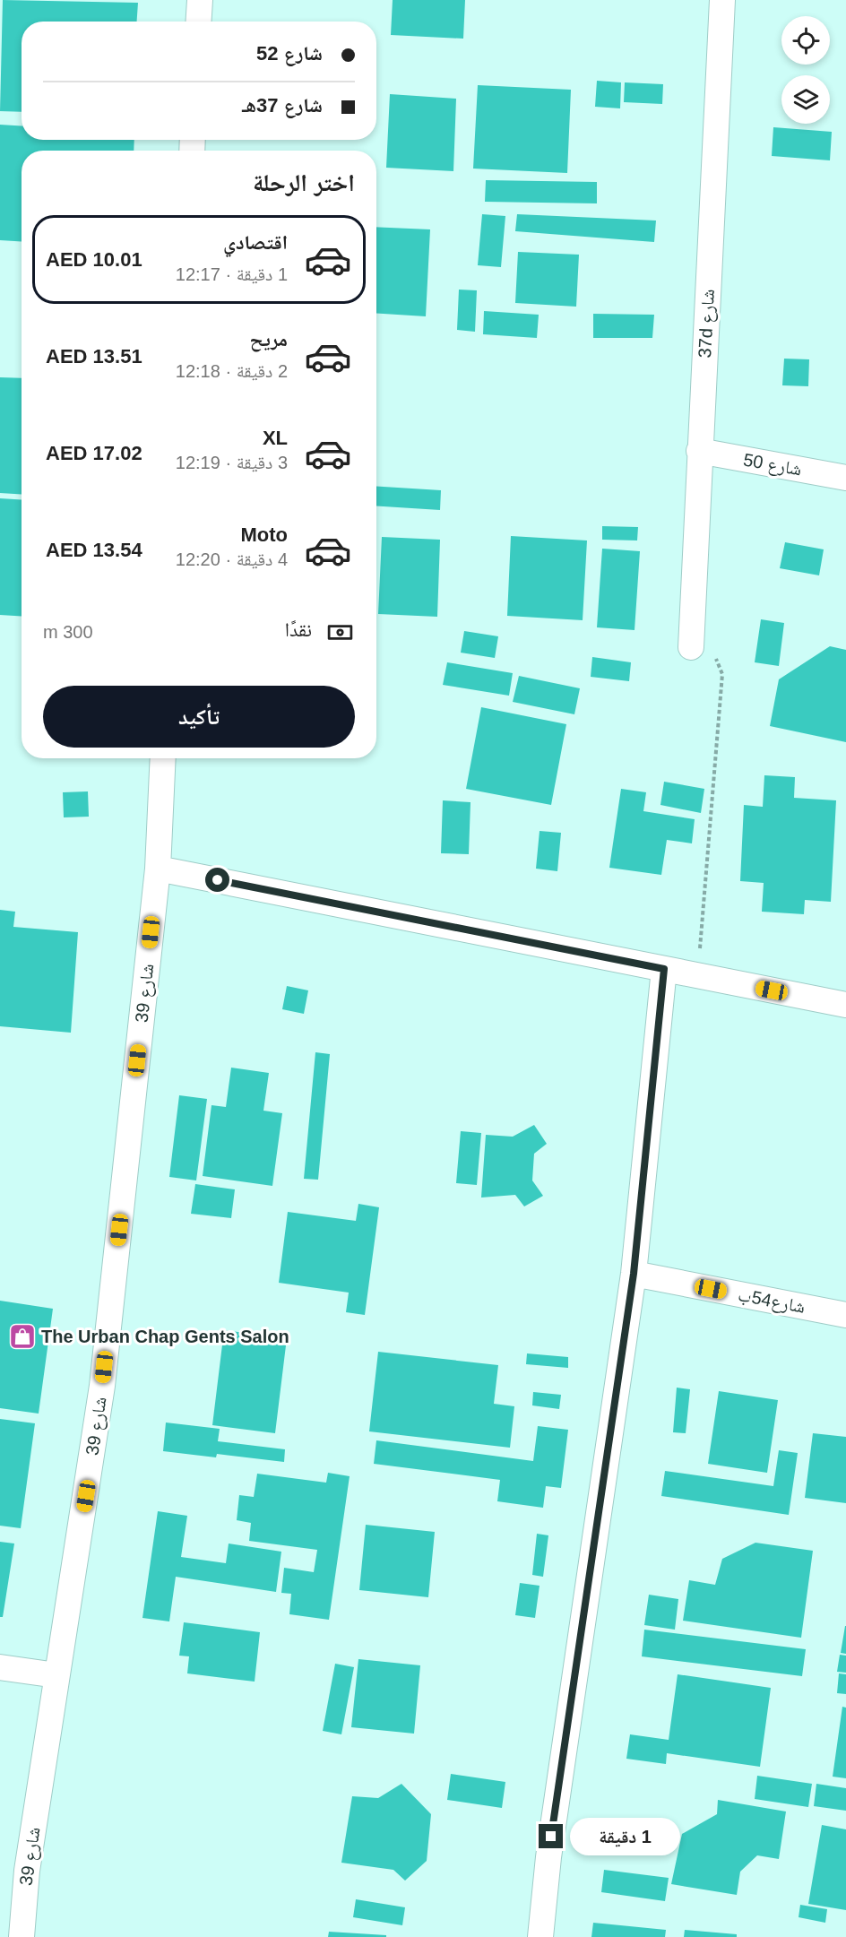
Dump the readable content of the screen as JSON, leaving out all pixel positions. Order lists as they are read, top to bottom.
{
  "streets": {
    "street": [
      "37d شارع",
      "شارع 50",
      "شارع 39",
      "شارع54ب"
    ]
  },
  "crossings": [
    ["37d شارع", "شارع 50"]
  ],
  "places": {
    "shop": ["The Urban Chap Gents Salon"]
  },
  "page": {
    "banner": ["شارع 52", "شارع 37هـ"],
    "heading": "اختر الرحلة",
    "list": [
      {
        "name": "اقتصادي",
        "note": "1 دقيقة · 12:17",
        "value": "AED 10.01"
      },
      {
        "name": "مريح",
        "note": "2 دقيقة · 12:18",
        "value": "AED 13.51"
      },
      {
        "name": "XL",
        "note": "3 دقيقة · 12:19",
        "value": "AED 17.02"
      },
      {
        "name": "Moto",
        "note": "4 دقيقة · 12:20",
        "value": "AED 13.54"
      }
    ],
    "pay": ["نقدًا", "300 m"],
    "buttons": "تأكيد",
    "bubble": "1 دقيقة"
  }
}
